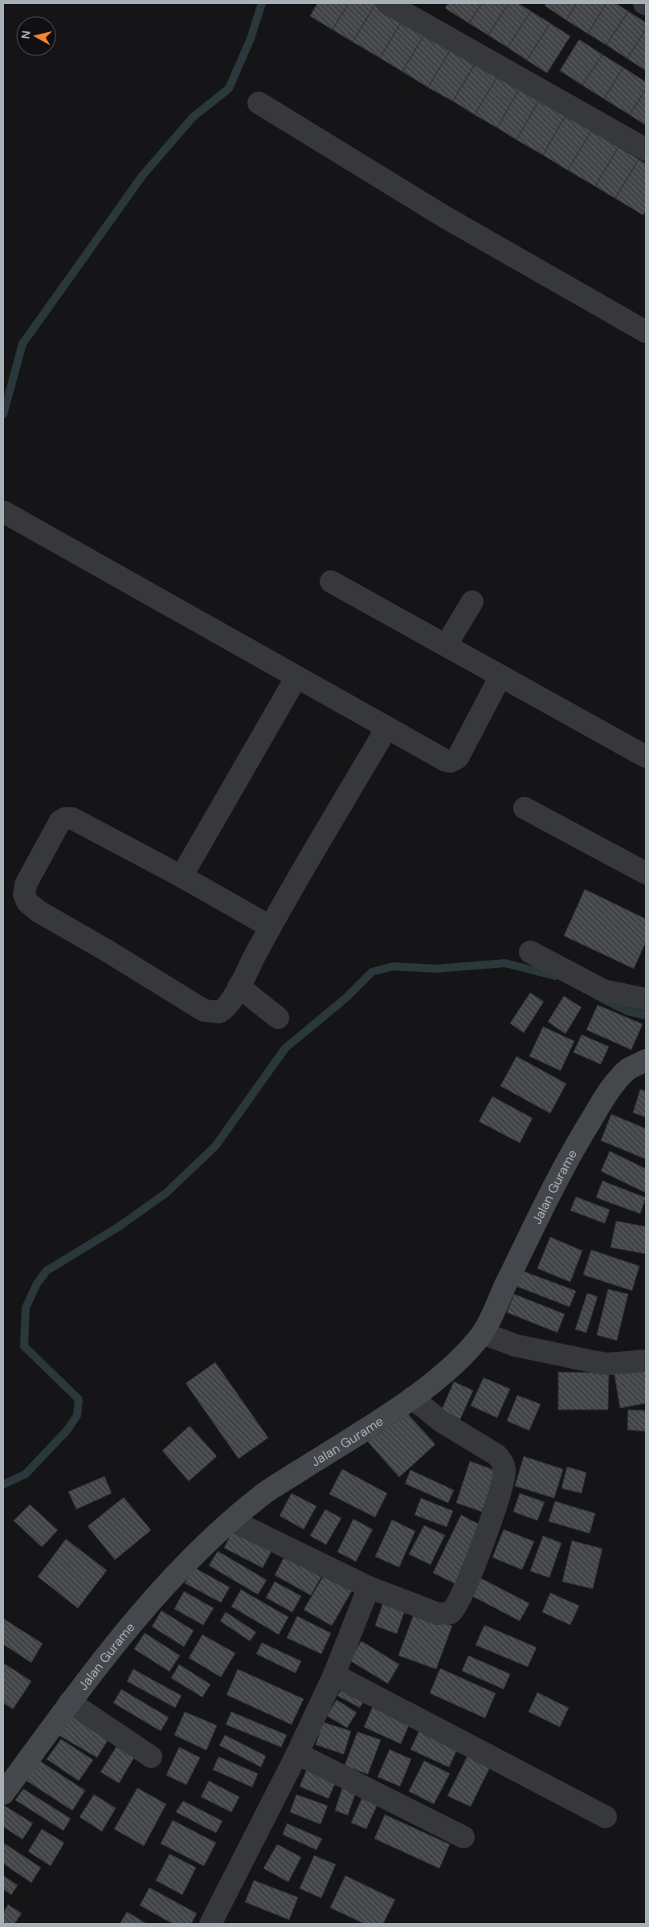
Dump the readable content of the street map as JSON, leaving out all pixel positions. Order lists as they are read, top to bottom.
{
  "streets": {
    "street": ["Jalan Gurame"]
  },
  "north": "left"
}
